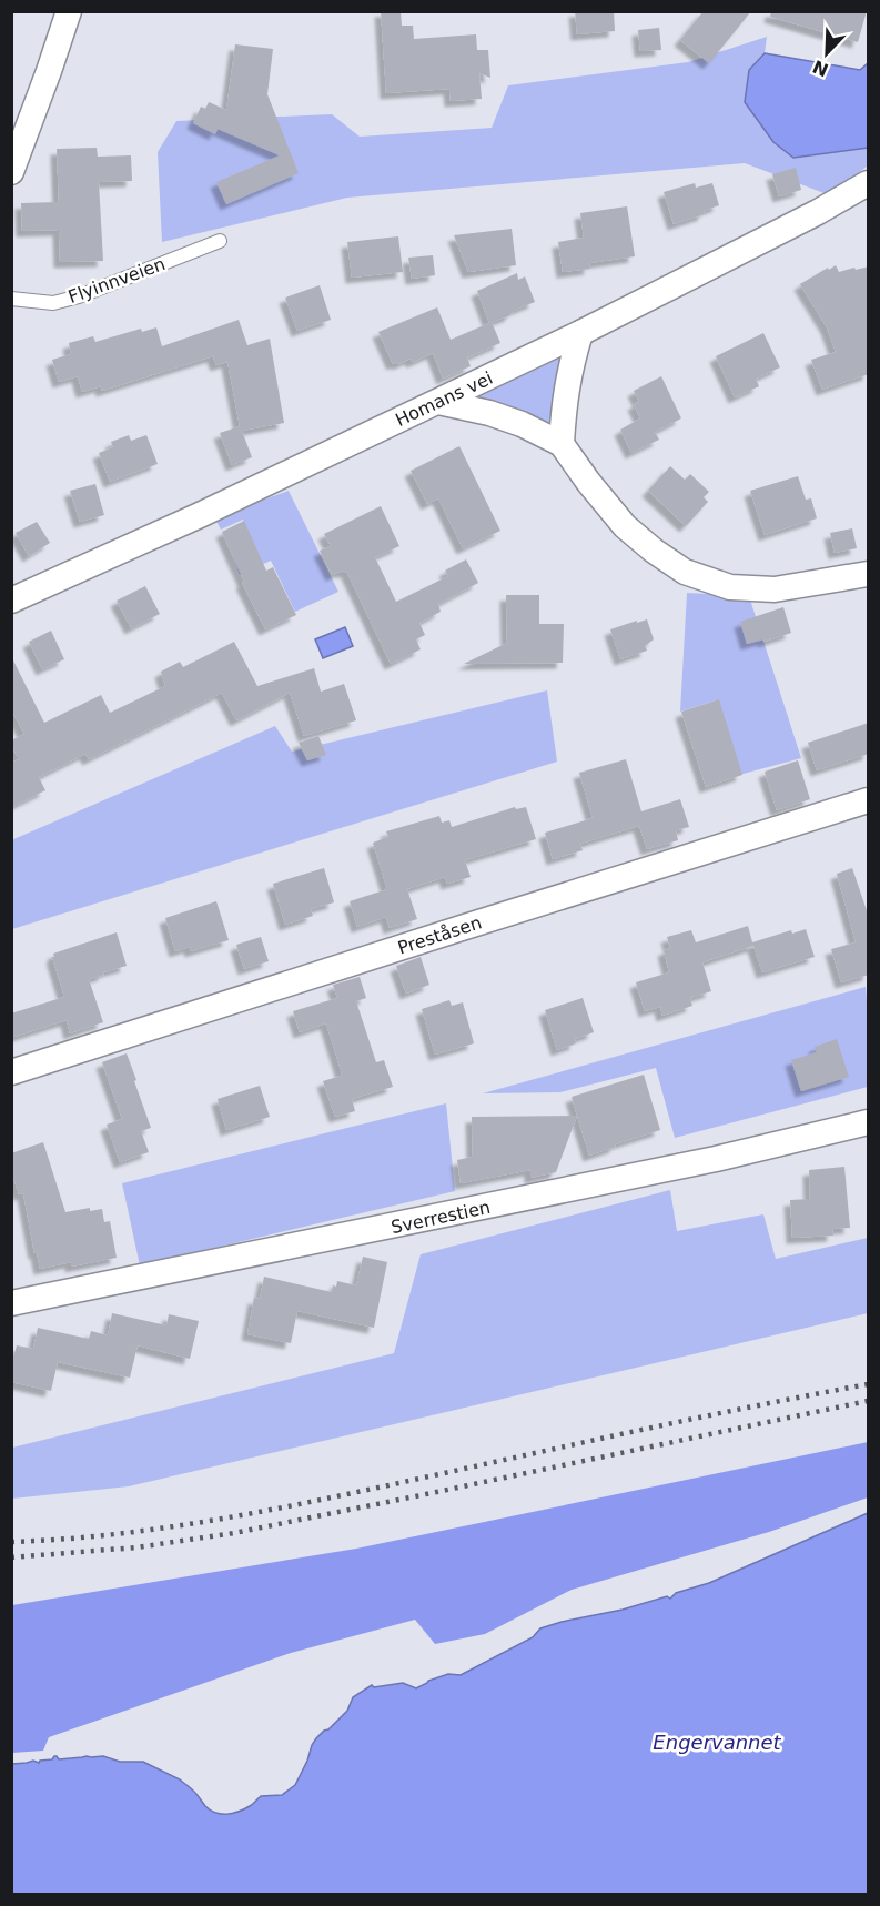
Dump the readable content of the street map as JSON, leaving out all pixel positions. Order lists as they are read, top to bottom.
{
  "streets": {
    "street": ["Homans vei", "Preståsen", "Sverrestien"],
    "lane": ["Flyinnveien"]
  },
  "water": ["Engervannet"],
  "north": "bottom left"
}
